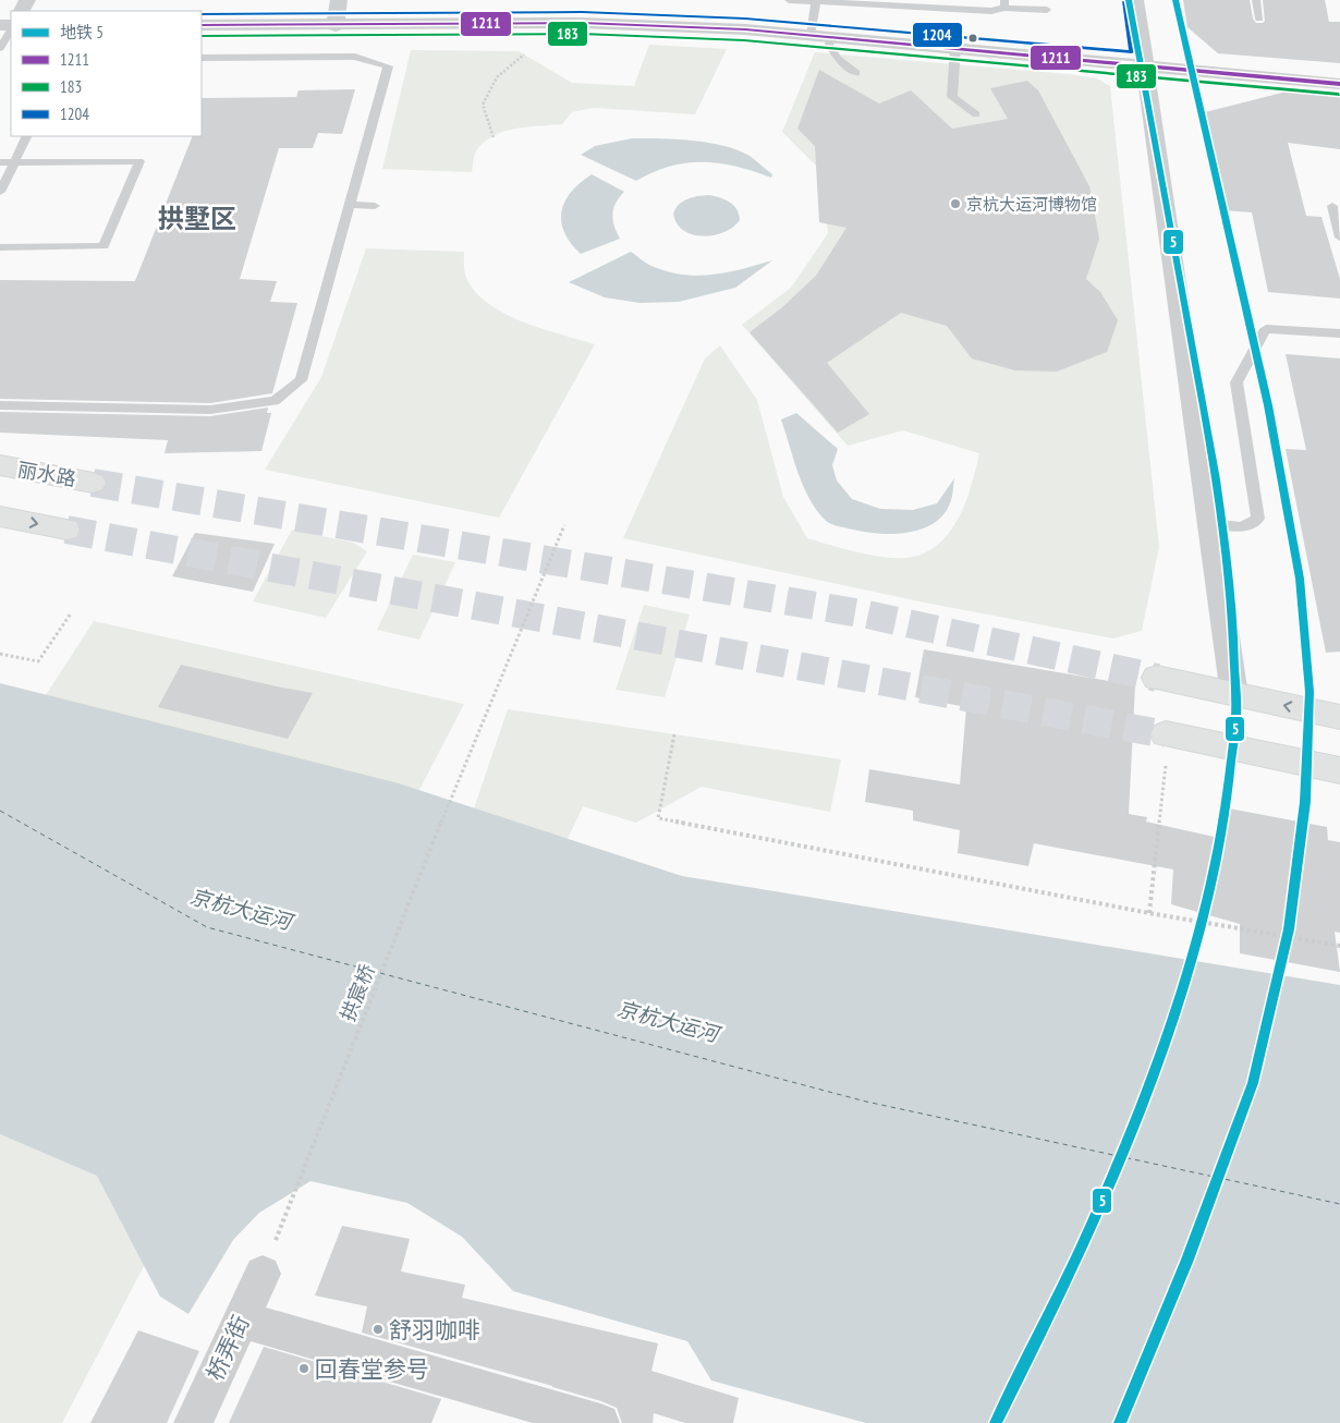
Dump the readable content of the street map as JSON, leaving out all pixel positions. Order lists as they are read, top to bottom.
{
  "streets": {
    "main road": ["丽水路"],
    "street": ["桥弄街"],
    "path": ["拱宸桥"]
  },
  "crossings": [
    ["拱宸桥", "桥弄街"]
  ],
  "districts": ["拱墅区"],
  "water": ["京杭大运河"],
  "places": ["京杭大运河博物馆", "舒羽咖啡", "回春堂参号"],
  "lines": [
    "metro line 5",
    "transit line 1204",
    "transit line 1211",
    "transit line 183"
  ],
  "legend": [
    "地铁 5",
    "1211",
    "183",
    "1204"
  ]
}
